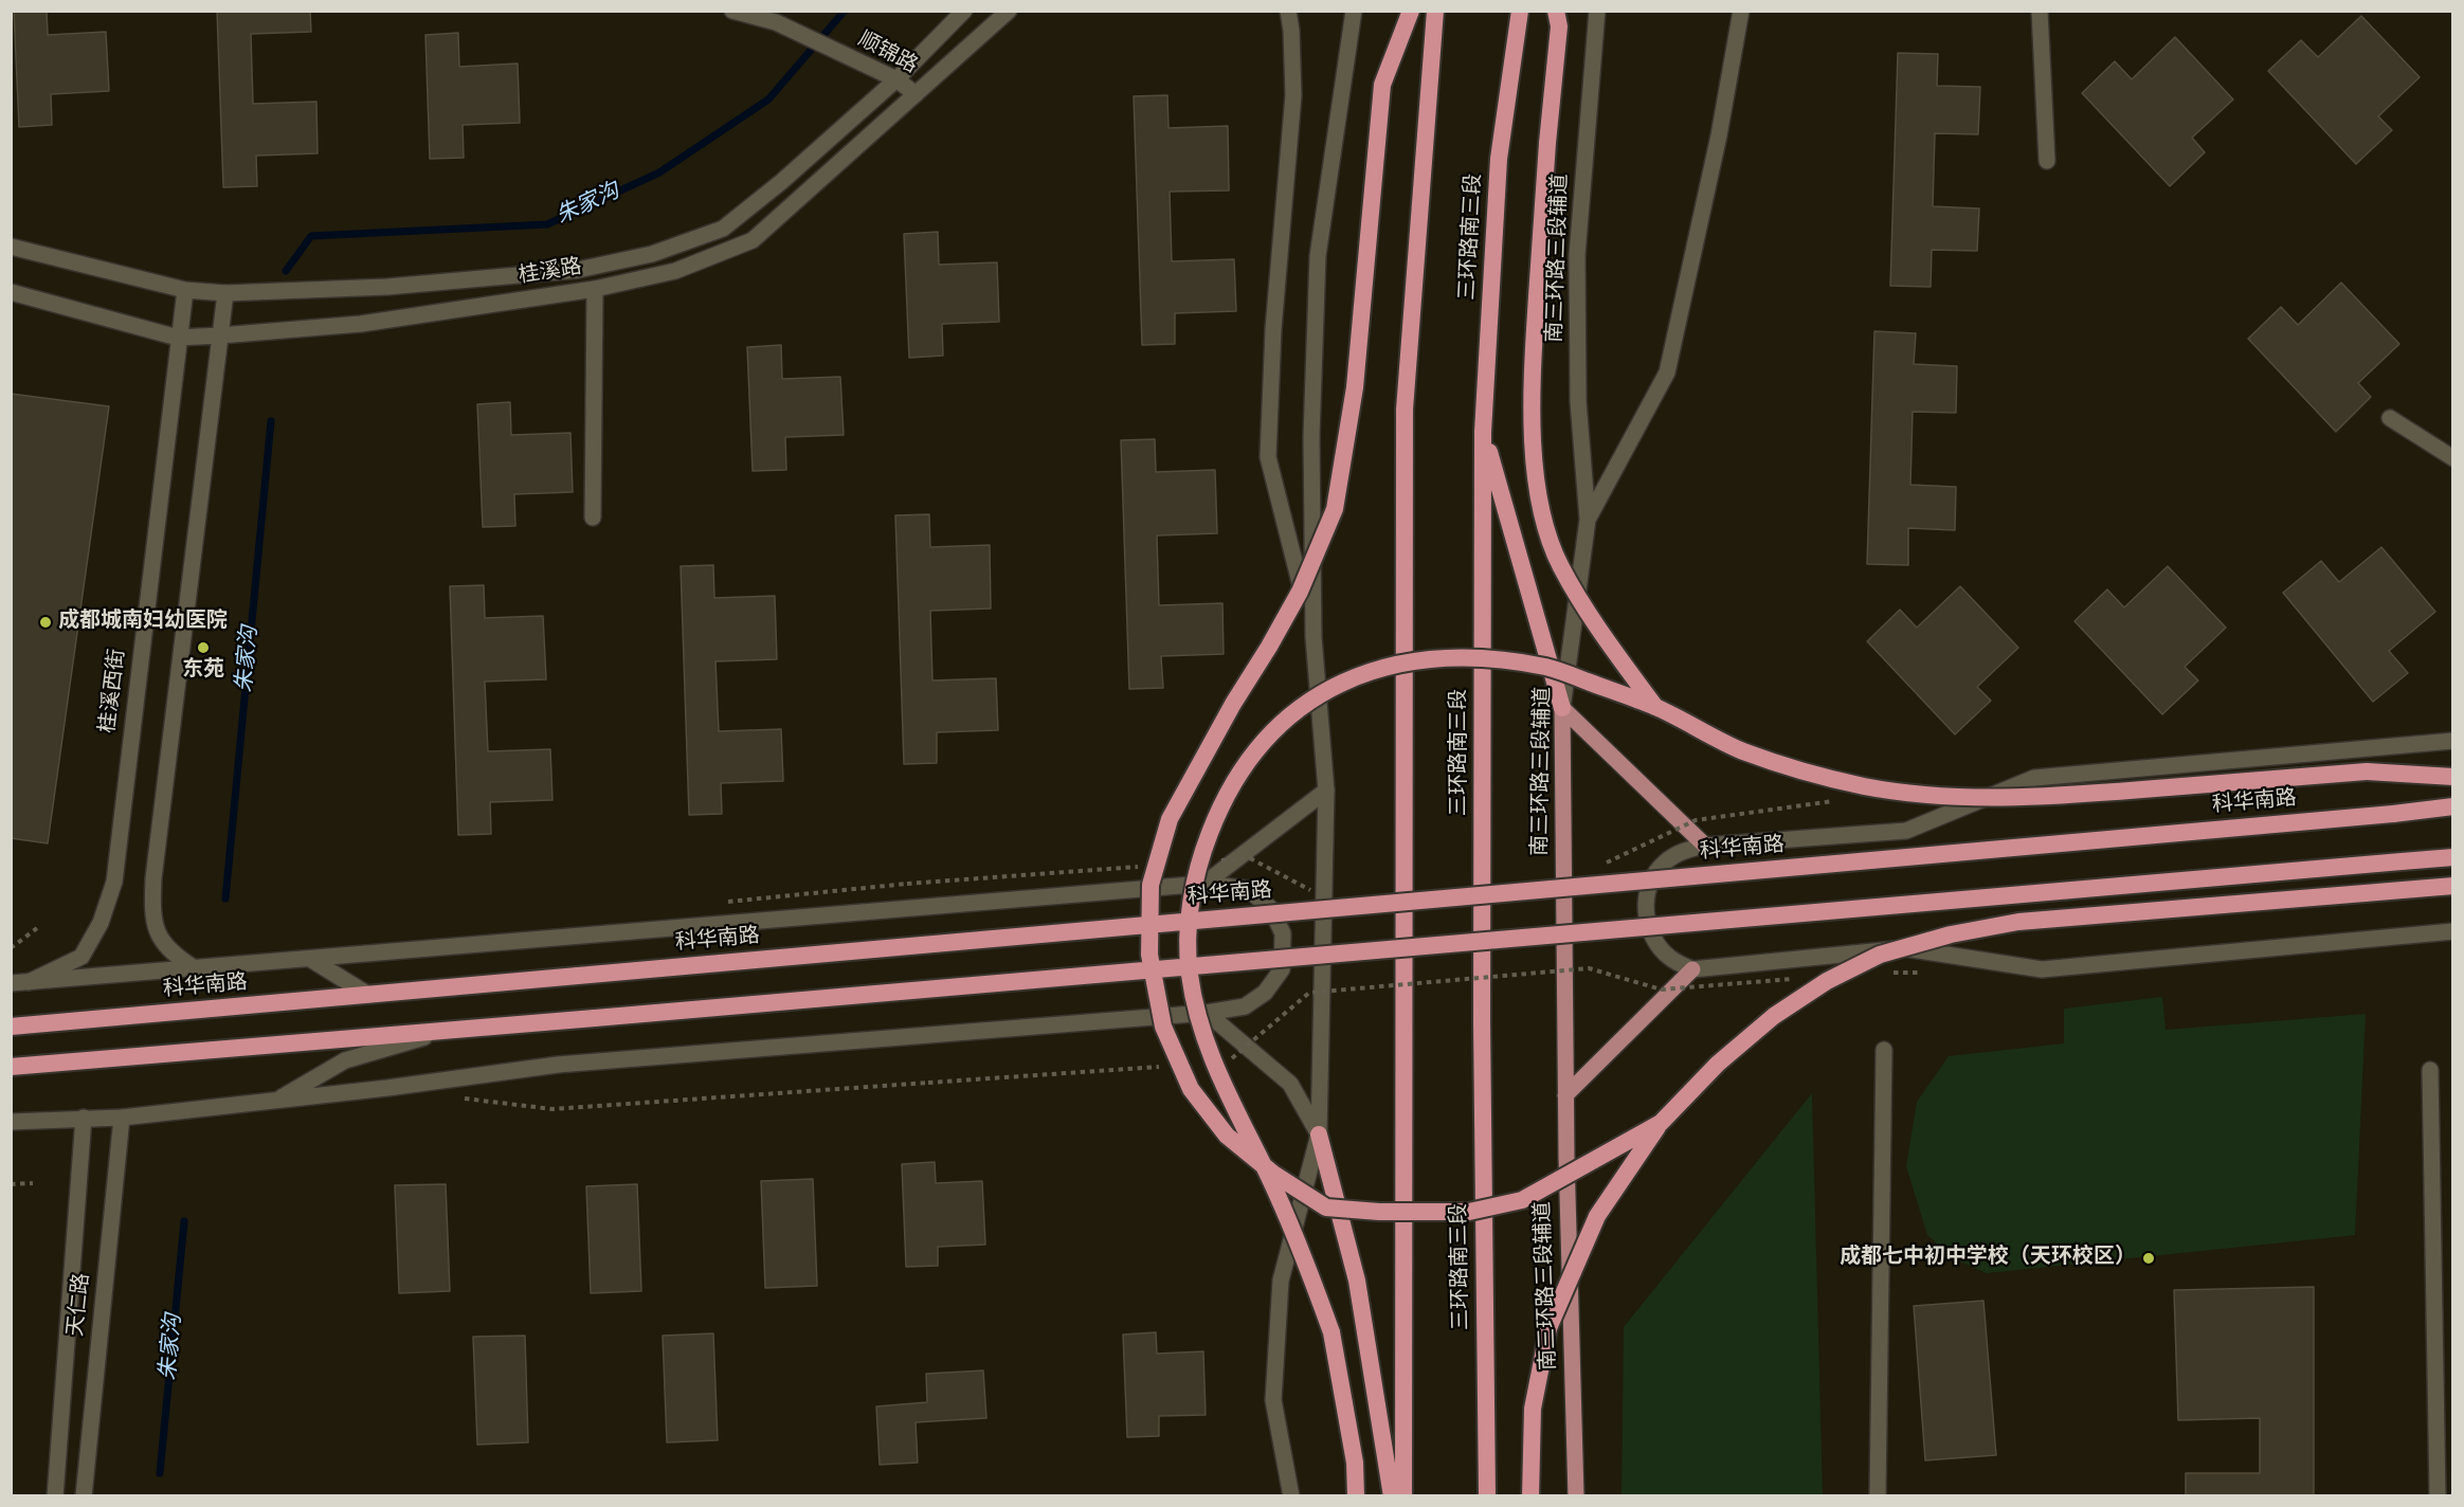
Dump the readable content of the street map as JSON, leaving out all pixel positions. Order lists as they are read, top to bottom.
{
  "streets": {
    "highway": ["三环路南三段", "科华南路"],
    "main road": [
      "顺锦路",
      "南三环路三段辅道",
      "桂溪路",
      "桂溪西街",
      "天仁路"
    ]
  },
  "crossings": [
    ["顺锦路", "桂溪路"],
    ["桂溪路", "桂溪西街"]
  ],
  "water": ["朱家沟"],
  "places": ["成都城南妇幼医院", "东苑", "成都七中初中学校（天环校区）"]
}
